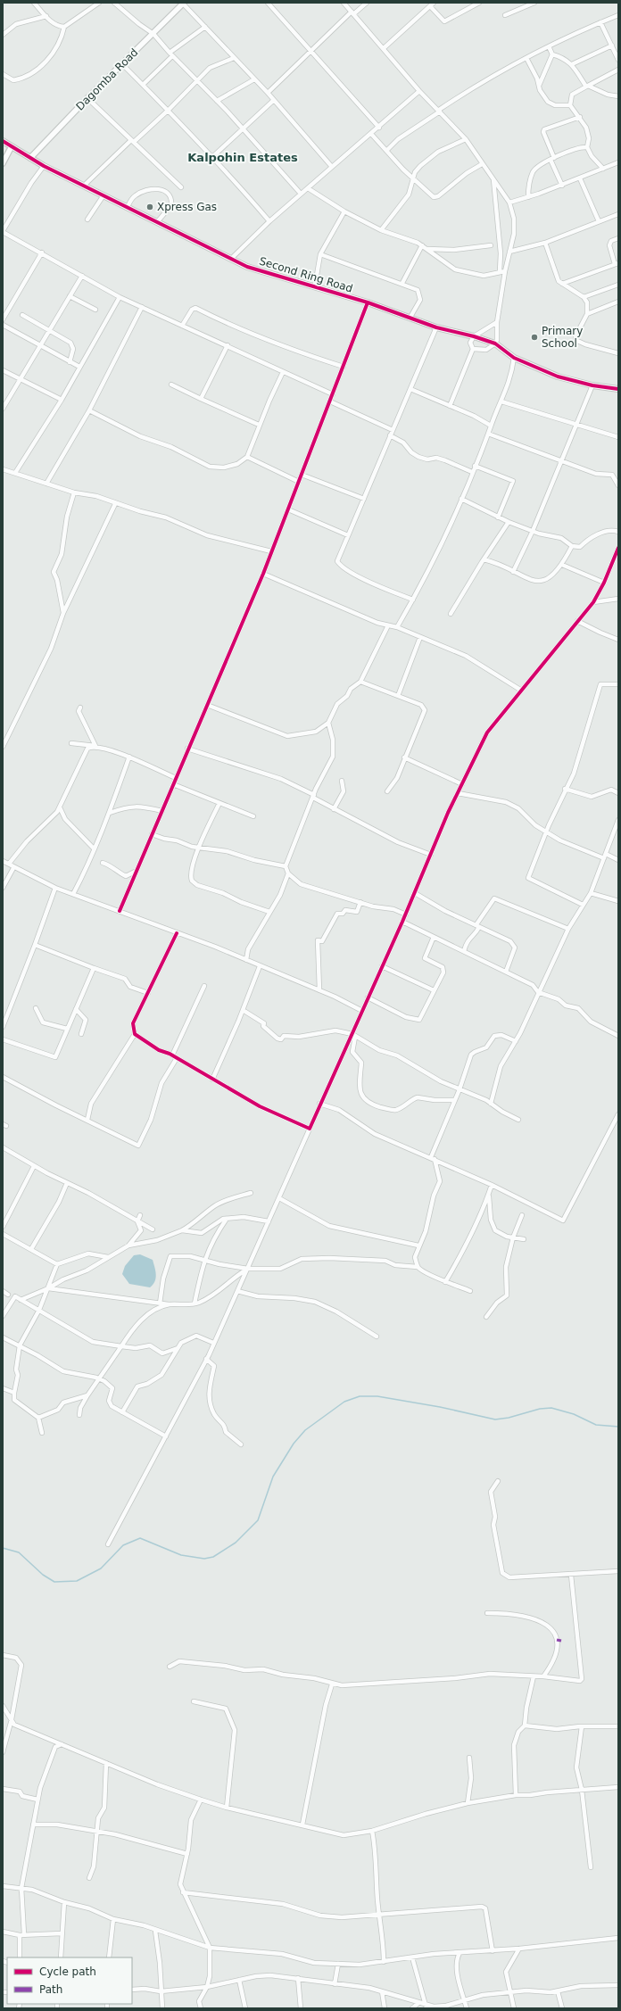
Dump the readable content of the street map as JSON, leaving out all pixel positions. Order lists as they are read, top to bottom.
{
  "streets": {
    "street": ["Dagomba Road", "Second Ring Road"]
  },
  "crossings": [
    ["Dagomba Road", "Second Ring Road"]
  ],
  "districts": ["Kalpohin Estates"],
  "places": ["Xpress Gas", "Primary School"],
  "legend": ["Cycle path", "Path"]
}
